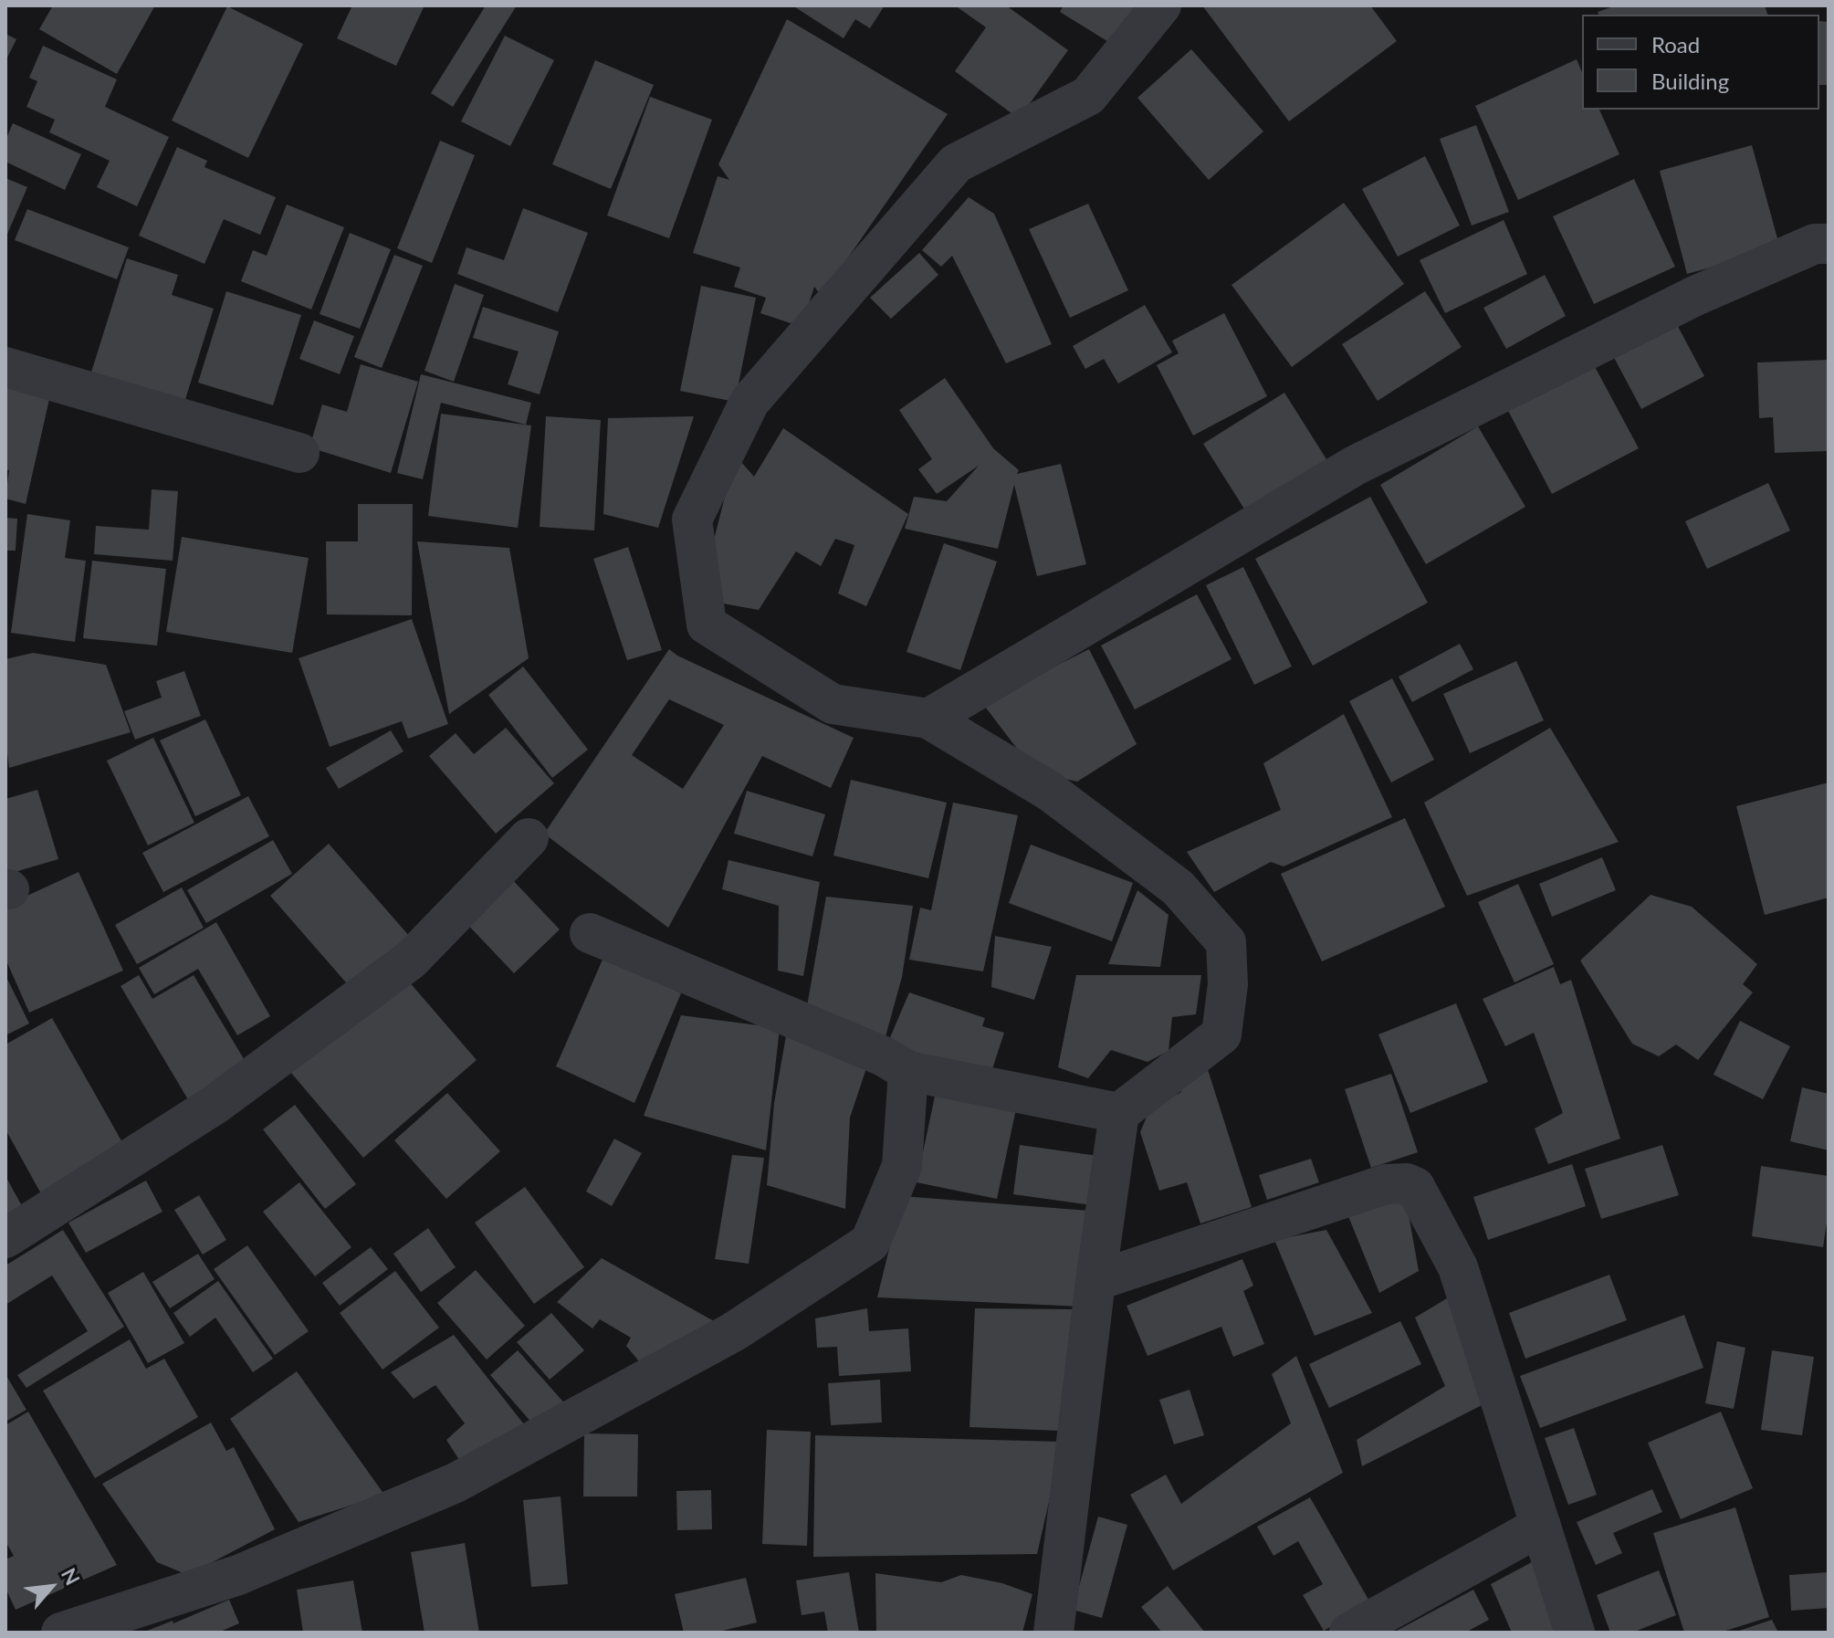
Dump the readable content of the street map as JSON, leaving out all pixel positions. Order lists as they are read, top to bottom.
{
  "legend": ["Road", "Building"],
  "north": "top right"
}
